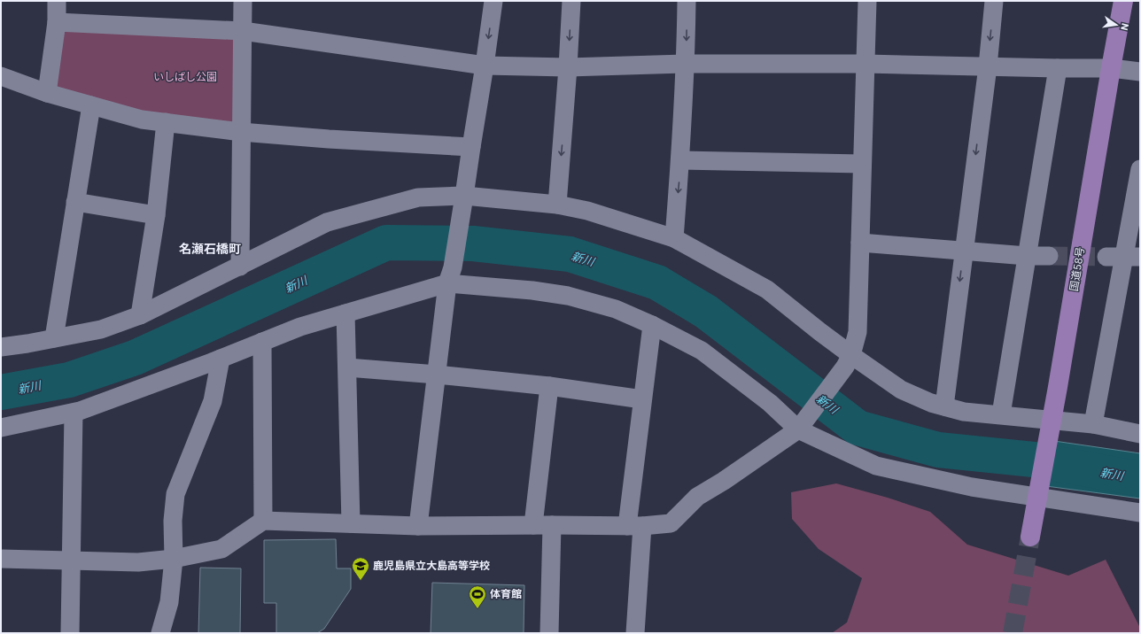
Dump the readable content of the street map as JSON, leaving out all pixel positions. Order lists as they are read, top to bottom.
{
  "streets": {
    "highway": ["国道58号"]
  },
  "districts": ["名瀬石橋町"],
  "water": ["新川"],
  "parks": ["いしばし公園"],
  "places": {
    "school or university": ["鹿児島県立大島高等学校"],
    "sports": ["体育館"]
  },
  "north": "right"
}
